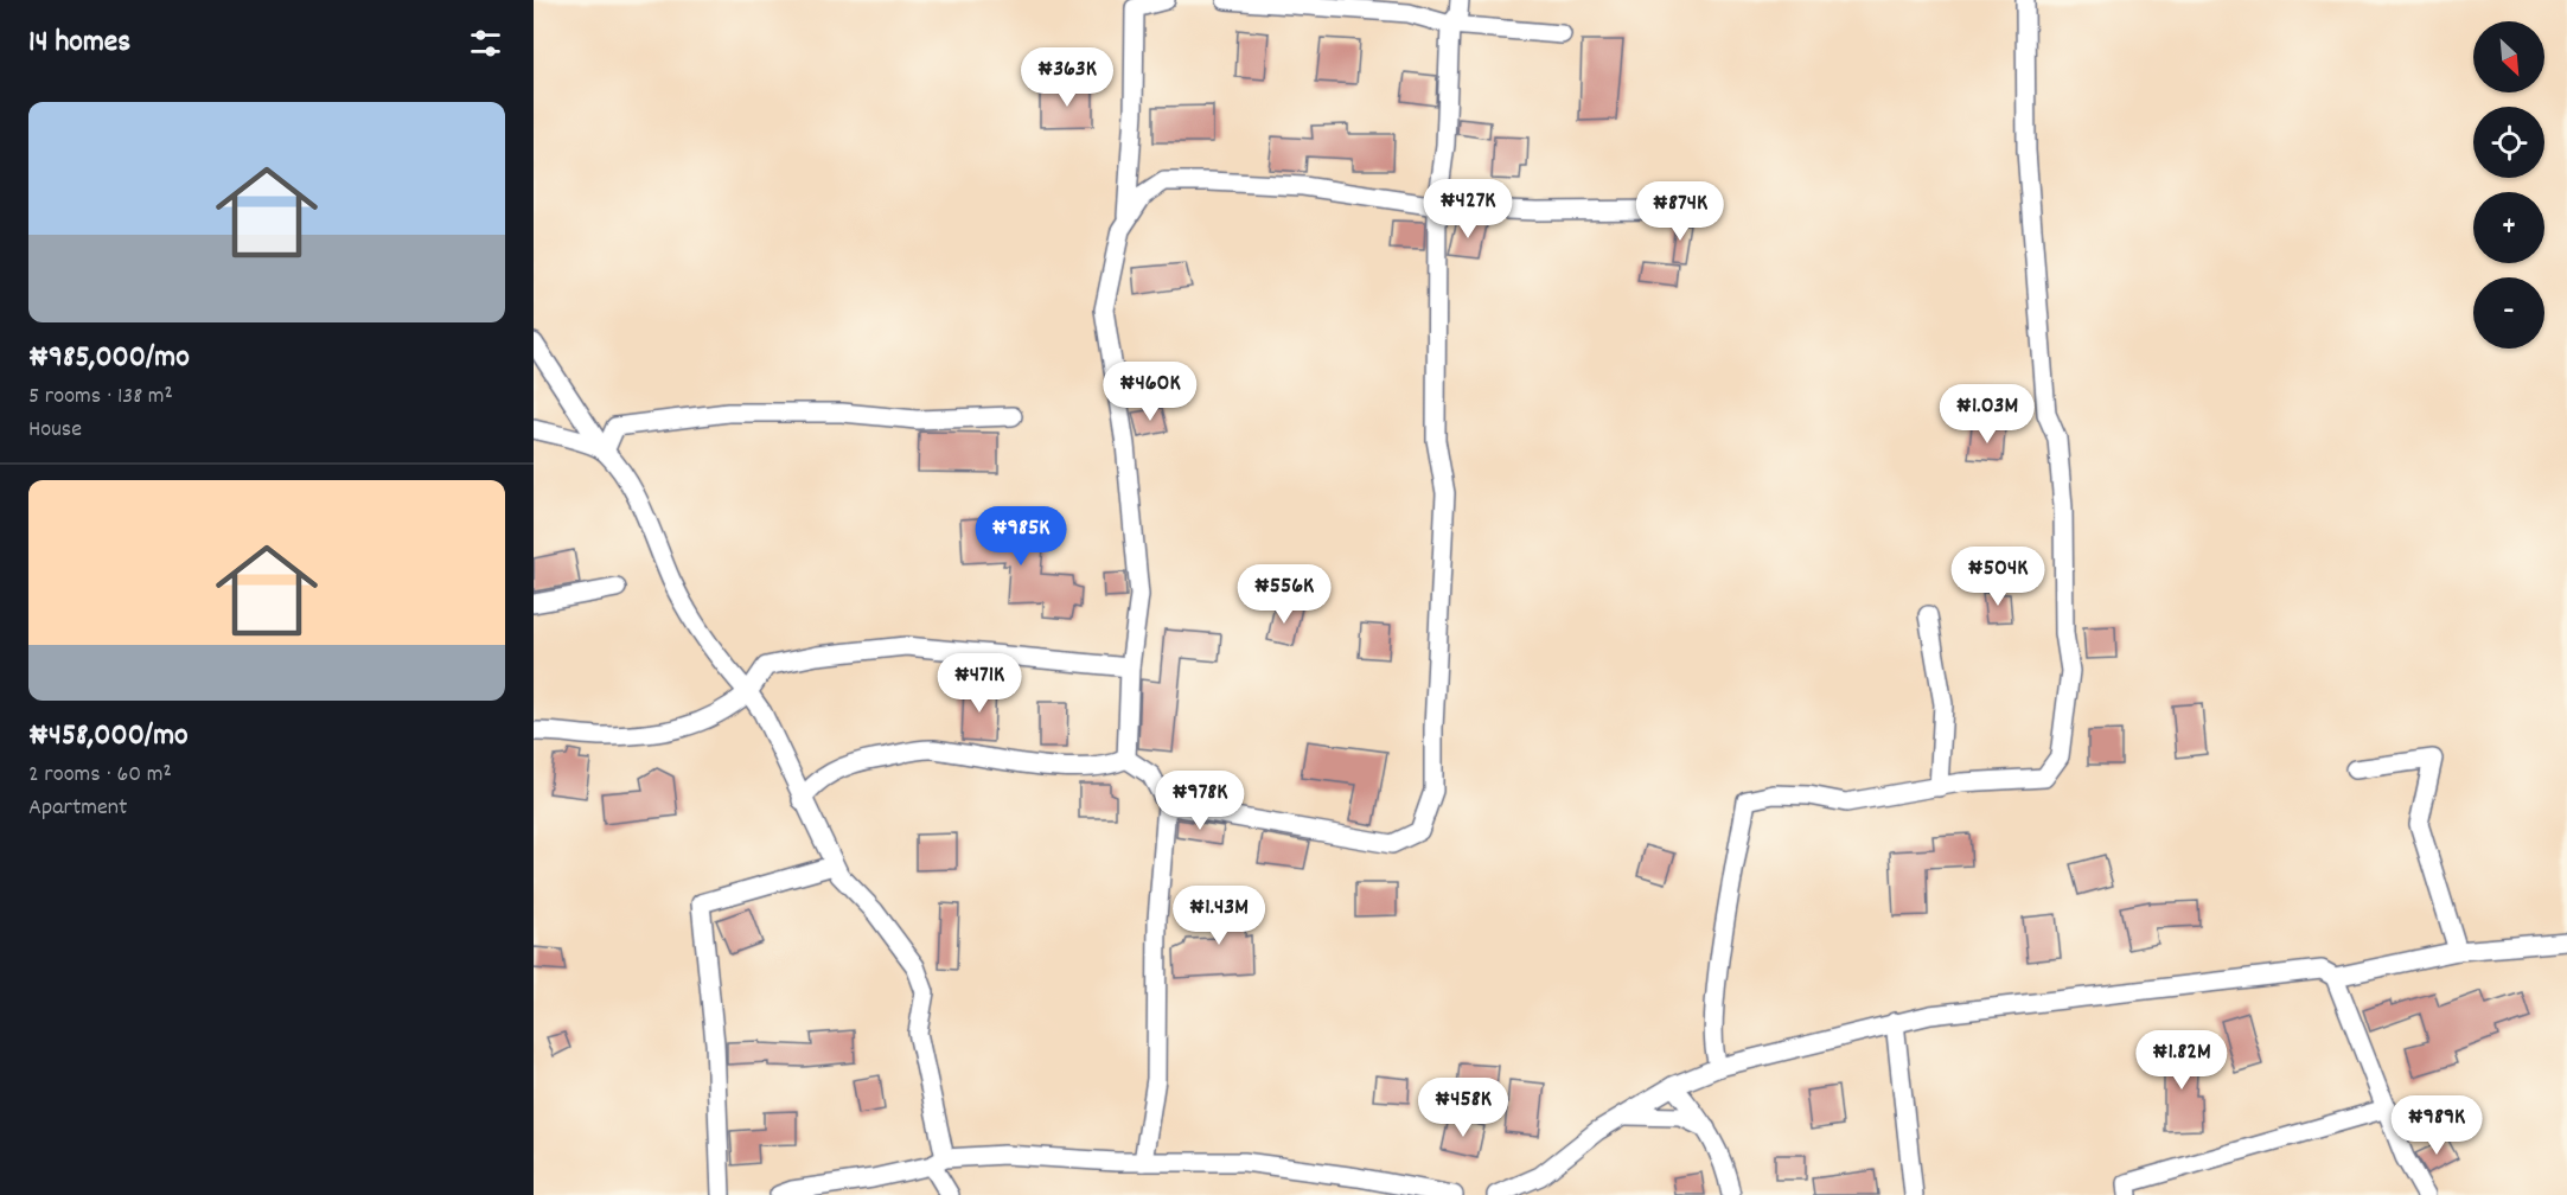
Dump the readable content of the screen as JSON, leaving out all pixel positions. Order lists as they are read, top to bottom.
{
  "north": "bottom right",
  "page": {
    "heading": "14 homes",
    "map_buttons": ["+", "−"],
    "price": [
      "₦363K",
      "₦427K",
      "₦874K",
      "₦460K",
      "₦1.03M",
      "₦985K",
      "₦504K",
      "₦556K",
      "₦471K",
      "₦978K",
      "₦1.43M",
      "₦1.82M",
      "₦458K",
      "₦989K"
    ],
    "list": [
      {
        "name": "₦985,000/mo",
        "note": "5 rooms · 138 m² · House"
      },
      {
        "name": "₦458,000/mo",
        "note": "2 rooms · 60 m² · Apartment"
      }
    ]
  }
}
